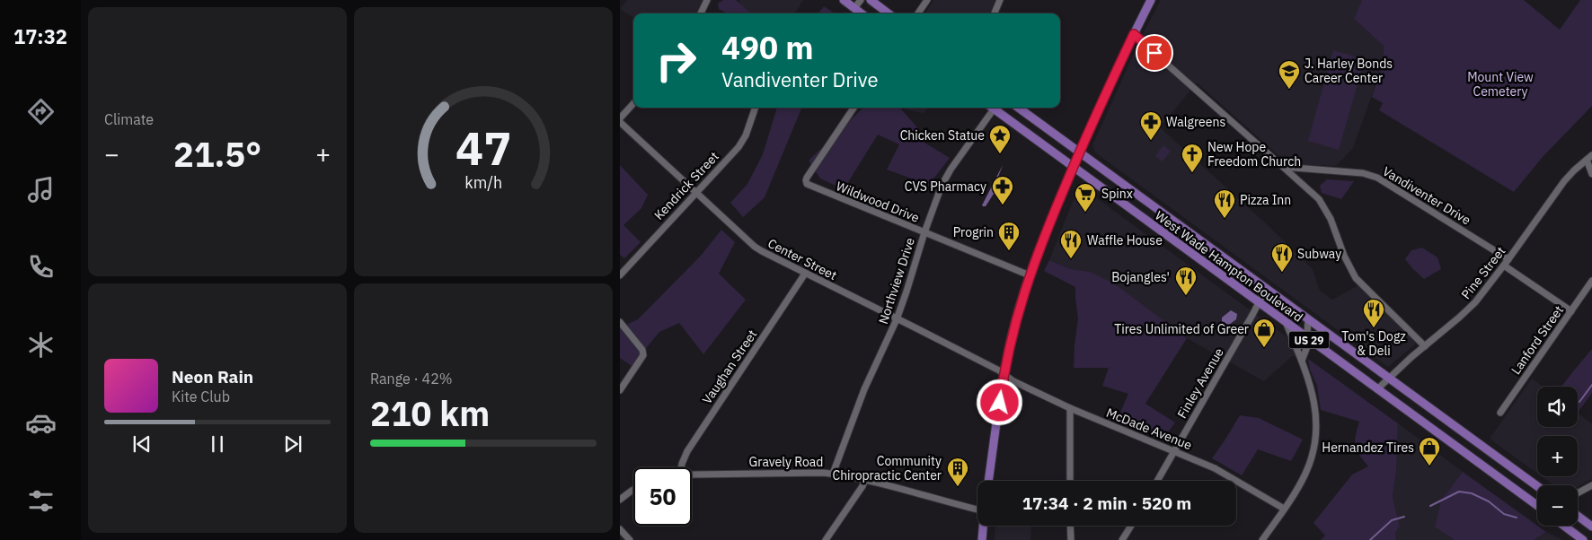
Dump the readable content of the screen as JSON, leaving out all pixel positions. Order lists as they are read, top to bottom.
{
  "streets": {
    "main road": ["West Wade Hampton Boulevard", "US 29"],
    "street": [
      "Kendrick Street",
      "Vandiventer Drive",
      "Wildwood Drive",
      "Center Street",
      "Pine Street",
      "Northview Drive",
      "Lanford Street",
      "Vaughan Street",
      "Finley Avenue",
      "McDade Avenue",
      "Gravely Road"
    ]
  },
  "crossings": [
    ["Kendrick Street", "Center Street"],
    ["Vandiventer Drive", "Pine Street"],
    ["Wildwood Drive", "Northview Drive"],
    ["Center Street", "Northview Drive"],
    ["Center Street", "Vaughan Street"],
    ["Center Street", "McDade Avenue"],
    ["West Wade Hampton Boulevard", "Pine Street"],
    ["West Wade Hampton Boulevard", "US 29"],
    ["West Wade Hampton Boulevard", "Finley Avenue"],
    ["Northview Drive", "Gravely Road"],
    ["Finley Avenue", "McDade Avenue"]
  ],
  "parks": ["Mount View Cemetery"],
  "places": {
    "school or university": ["J. Harley Bonds Career Center"],
    "pharmacy": ["Walgreens", "CVS Pharmacy"],
    "place": ["Chicken Statue"],
    "church": ["New Hope Freedom Church"],
    "supermarket": ["Spinx"],
    "restaurant": [
      "Pizza Inn",
      "Waffle House",
      "Subway",
      "Bojangles'",
      "Tom's Dogz & Deli"
    ],
    "building": ["Progrin", "Community Chiropractic Center"],
    "shop": ["Tires Unlimited of Greer", "Hernandez Tires"]
  },
  "page": {
    "tabs": "17:32",
    "tile": [
      "Climate",
      ["Range · 42%", "210 km"]
    ],
    "turn": ["490 m", "Vandiventer Drive"],
    "heat": ["−", "21.5°", "+"],
    "song": ["Neon Rain", "Kite Club"],
    "map_buttons": ["+", "−"],
    "limit": "50",
    "trip": "17:34 · 2 min · 520 m",
    "gauge": ["47", "km/h"]
  }
}
